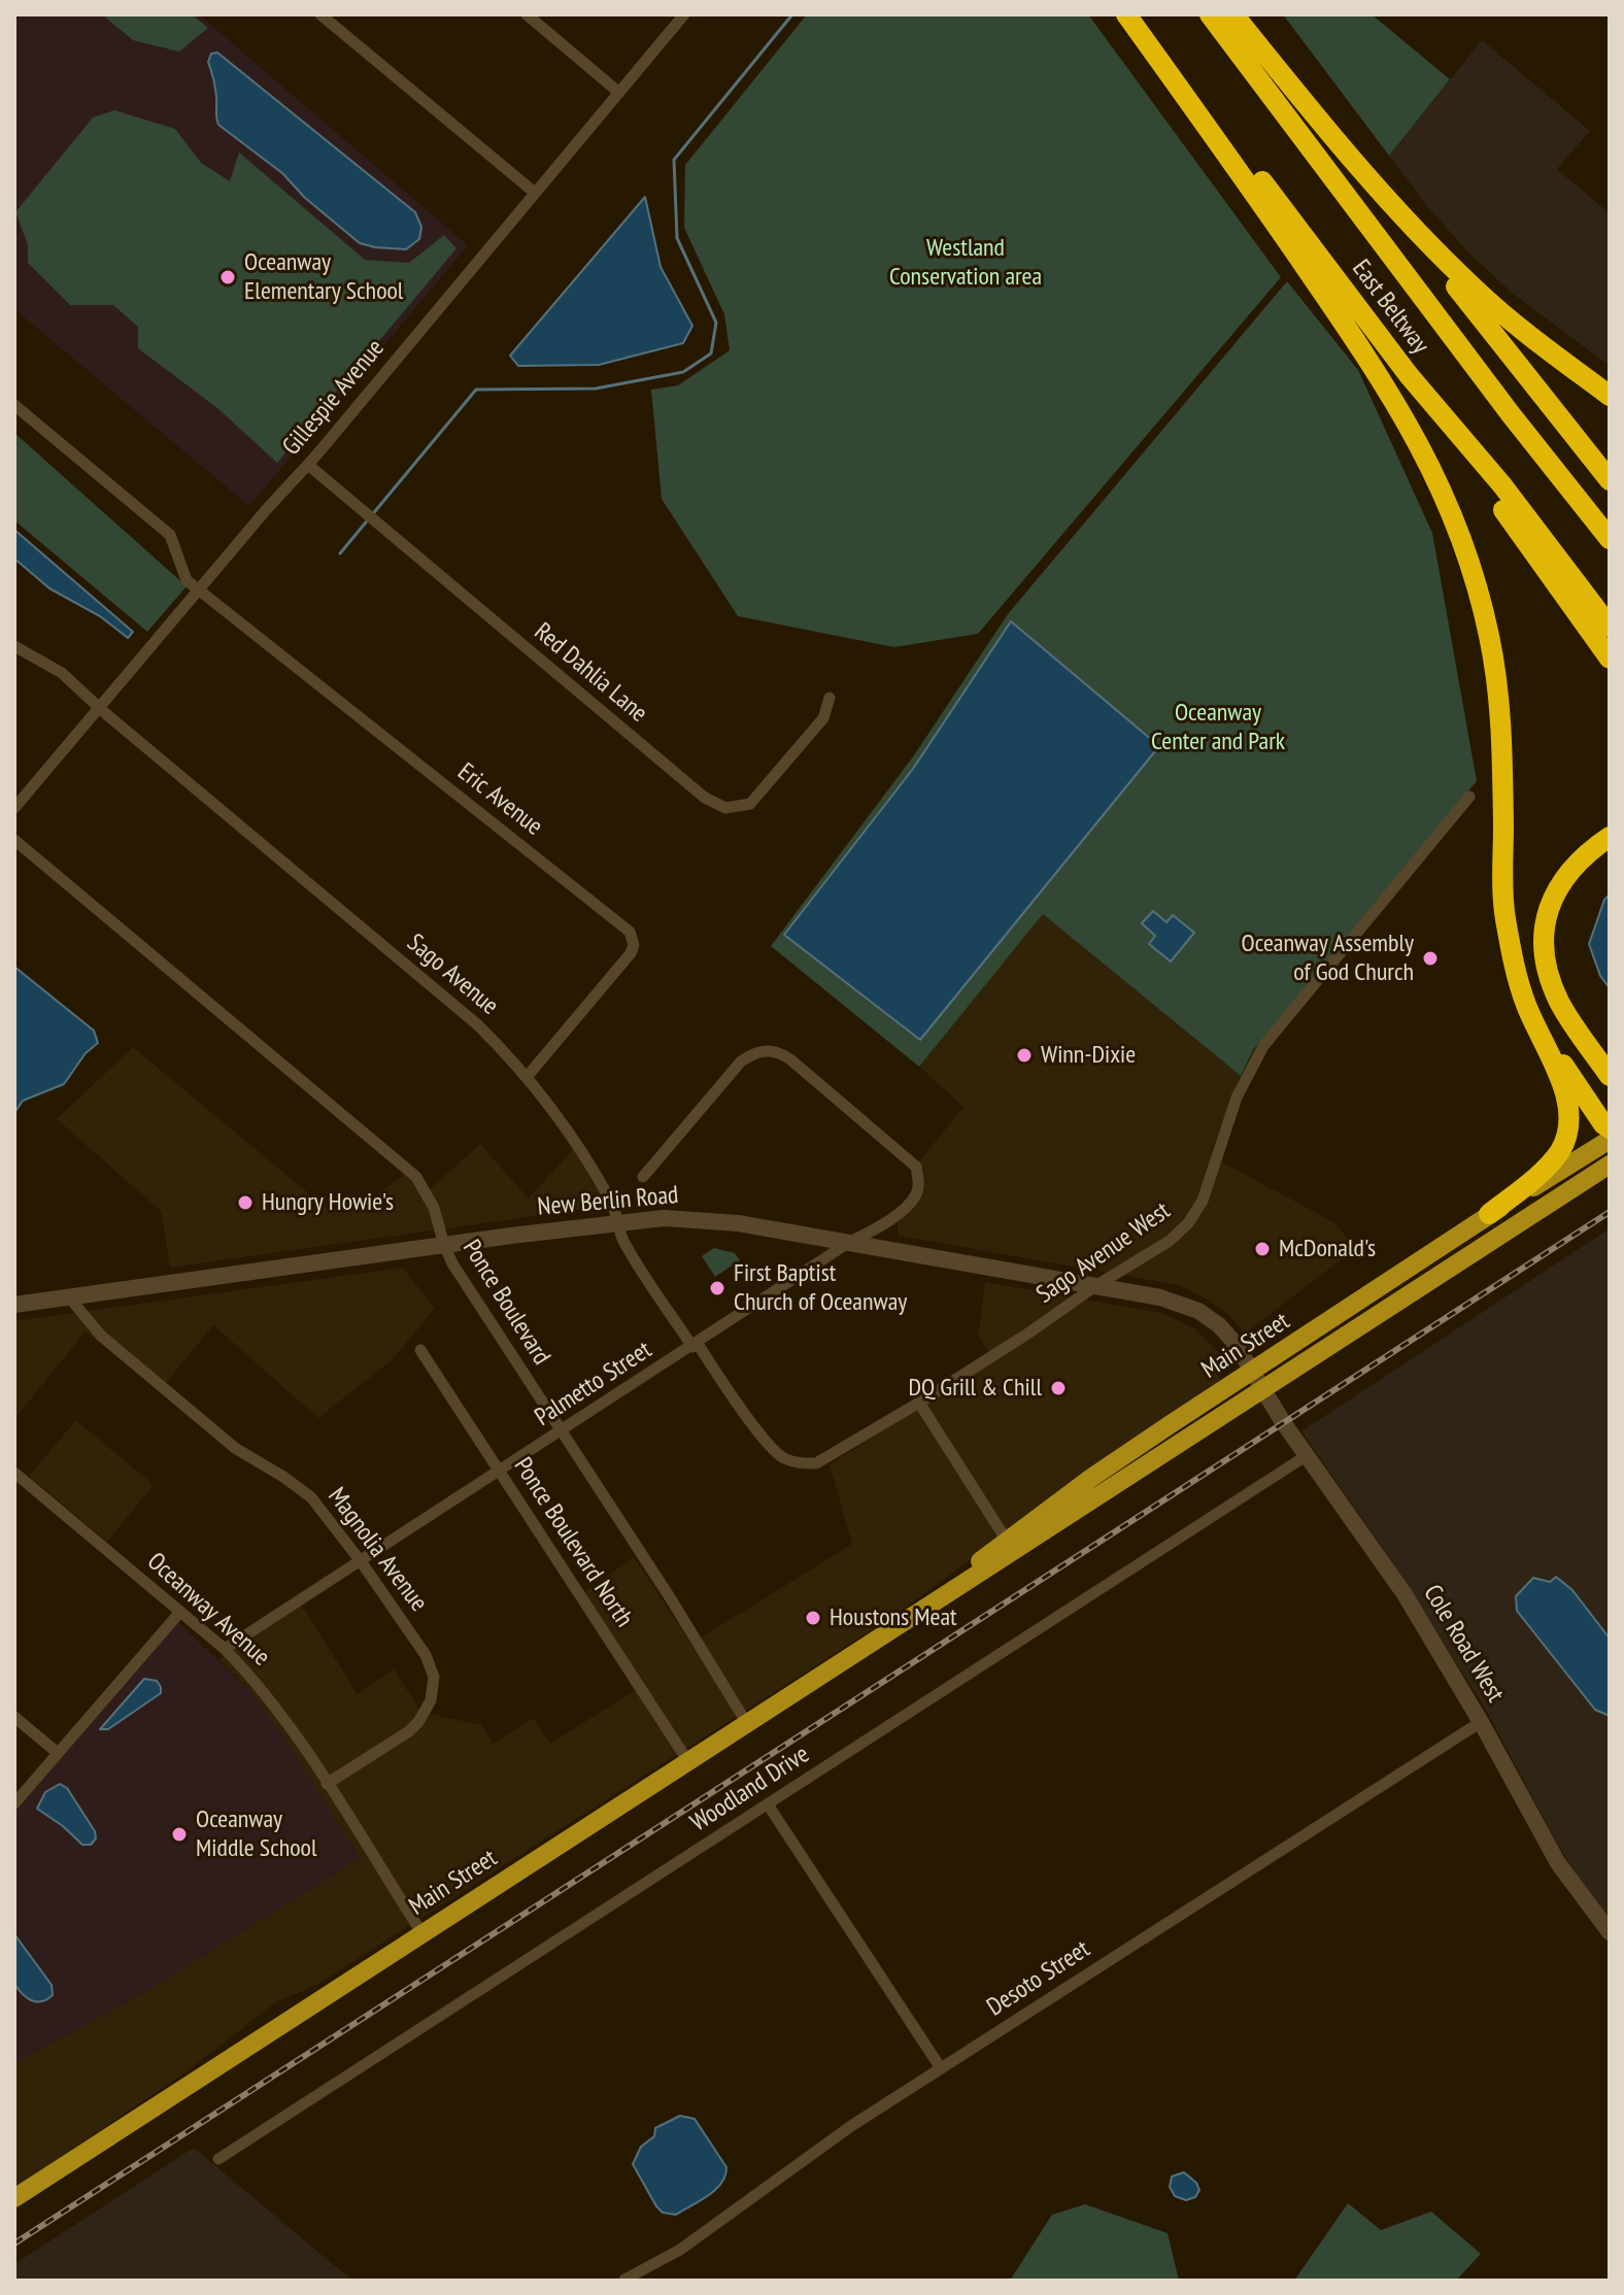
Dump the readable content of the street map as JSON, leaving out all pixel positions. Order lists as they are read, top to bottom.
{
  "streets": {
    "highway": ["East Beltway"],
    "main road": ["Main Street"],
    "street": [
      "Gillespie Avenue",
      "Red Dahlia Lane",
      "Eric Avenue",
      "Sago Avenue",
      "New Berlin Road",
      "Sago Avenue West",
      "Ponce Boulevard",
      "Palmetto Street",
      "Ponce Boulevard North",
      "Magnolia Avenue",
      "Oceanway Avenue",
      "Cole Road West",
      "Woodland Drive",
      "Desoto Street"
    ]
  },
  "crossings": [
    ["Gillespie Avenue", "Red Dahlia Lane"],
    ["Gillespie Avenue", "Eric Avenue"],
    ["Gillespie Avenue", "Sago Avenue"],
    ["Eric Avenue", "Sago Avenue"],
    ["Sago Avenue", "New Berlin Road"],
    ["Sago Avenue", "Sago Avenue West"],
    ["Sago Avenue", "Palmetto Street"],
    ["New Berlin Road", "Sago Avenue West"],
    ["New Berlin Road", "Ponce Boulevard"],
    ["New Berlin Road", "Main Street"],
    ["New Berlin Road", "Palmetto Street"],
    ["New Berlin Road", "Magnolia Avenue"],
    ["New Berlin Road", "Cole Road West"],
    ["Ponce Boulevard", "Main Street"],
    ["Ponce Boulevard", "Palmetto Street"],
    ["Main Street", "Ponce Boulevard North"],
    ["Main Street", "Oceanway Avenue"],
    ["Main Street", "Cole Road West"],
    ["Palmetto Street", "Ponce Boulevard North"],
    ["Palmetto Street", "Magnolia Avenue"],
    ["Palmetto Street", "Oceanway Avenue"],
    ["Magnolia Avenue", "Oceanway Avenue"],
    ["Cole Road West", "Woodland Drive"],
    ["Cole Road West", "Desoto Street"]
  ],
  "parks": ["Westland Conservation area", "Oceanway Center and Park"],
  "places": [
    "Oceanway Elementary School",
    "Oceanway Assembly of God Church",
    "Winn-Dixie",
    "Hungry Howie's",
    "McDonald's",
    "First Baptist Church of Oceanway",
    "DQ Grill & Chill",
    "Houstons Meat",
    "Oceanway Middle School"
  ]
}
